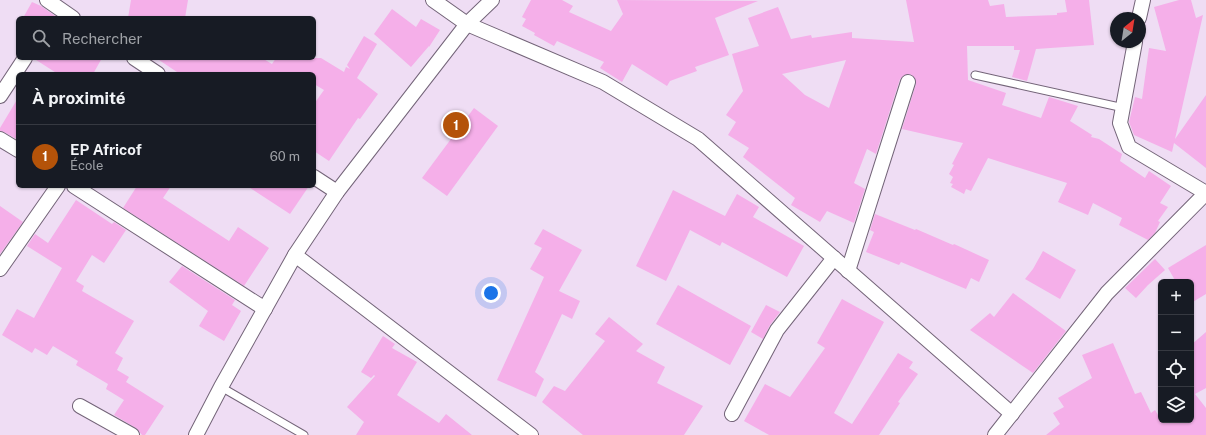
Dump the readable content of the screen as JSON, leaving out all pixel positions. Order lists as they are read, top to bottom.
{
  "north": "top right",
  "page": {
    "search": "Rechercher",
    "heading": "À proximité",
    "pins": "1",
    "list": [
      {
        "mark": "1",
        "name": "EP Africof",
        "note": "École",
        "value": "60 m"
      }
    ],
    "map_buttons": ["+", "−"]
  }
}
